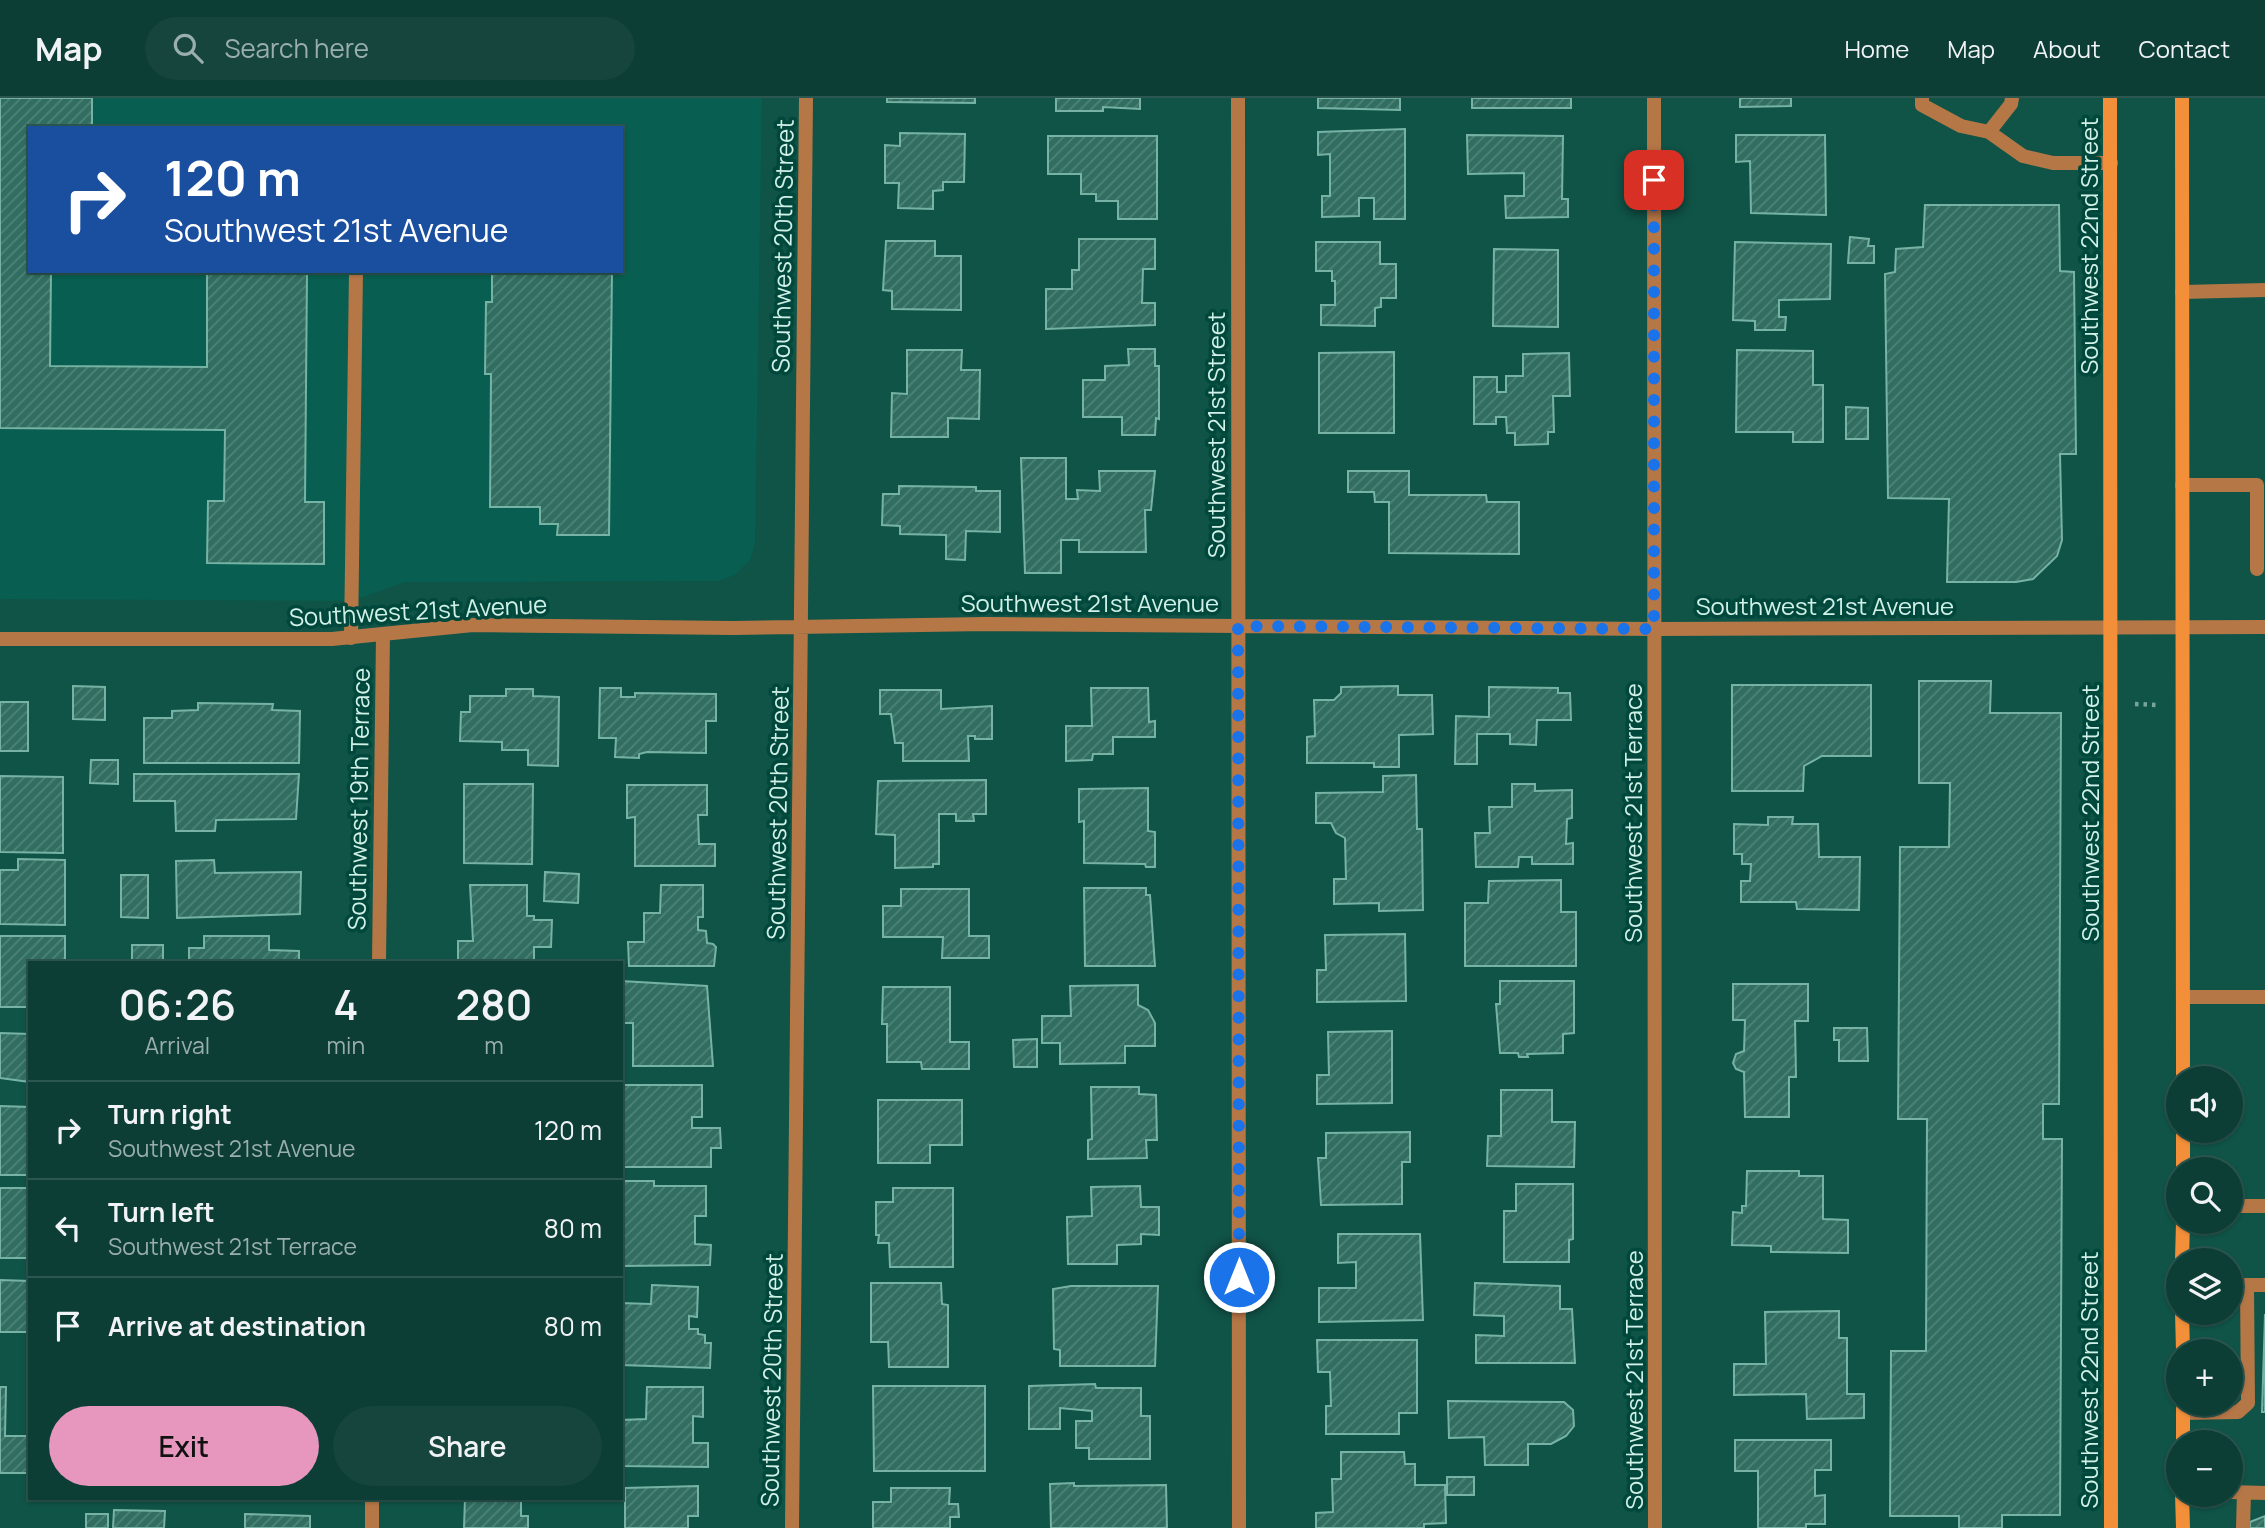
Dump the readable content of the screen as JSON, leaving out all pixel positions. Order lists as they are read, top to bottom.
{
  "streets": {
    "main road": ["Southwest 22nd Street"],
    "street": [
      "Southwest 20th Street",
      "Southwest 21st Street",
      "Southwest 21st Avenue",
      "Southwest 19th Terrace",
      "Southwest 21st Terrace"
    ]
  },
  "crossings": [
    ["Southwest 20th Street", "Southwest 21st Avenue"],
    ["Southwest 22nd Street", "Southwest 21st Avenue"],
    ["Southwest 21st Street", "Southwest 21st Avenue"],
    ["Southwest 21st Avenue", "Southwest 19th Terrace"],
    ["Southwest 21st Avenue", "Southwest 21st Terrace"]
  ],
  "page": {
    "header": "Map",
    "search": "Search here",
    "nav": [
      "Home",
      "Map",
      "About",
      "Contact"
    ],
    "turn": ["120 m", "Southwest 21st Avenue"],
    "eta": [
      "06:26",
      "Arrival",
      "4",
      "min",
      "280",
      "m"
    ],
    "map_buttons": ["+", "−"],
    "list": [
      {
        "name": "Turn right",
        "note": "Southwest 21st Avenue",
        "value": "120 m"
      },
      {
        "name": "Turn left",
        "note": "Southwest 21st Terrace",
        "value": "80 m"
      },
      {
        "name": "Arrive at destination",
        "value": "80 m"
      }
    ],
    "buttons": ["Exit", "Share"]
  }
}
